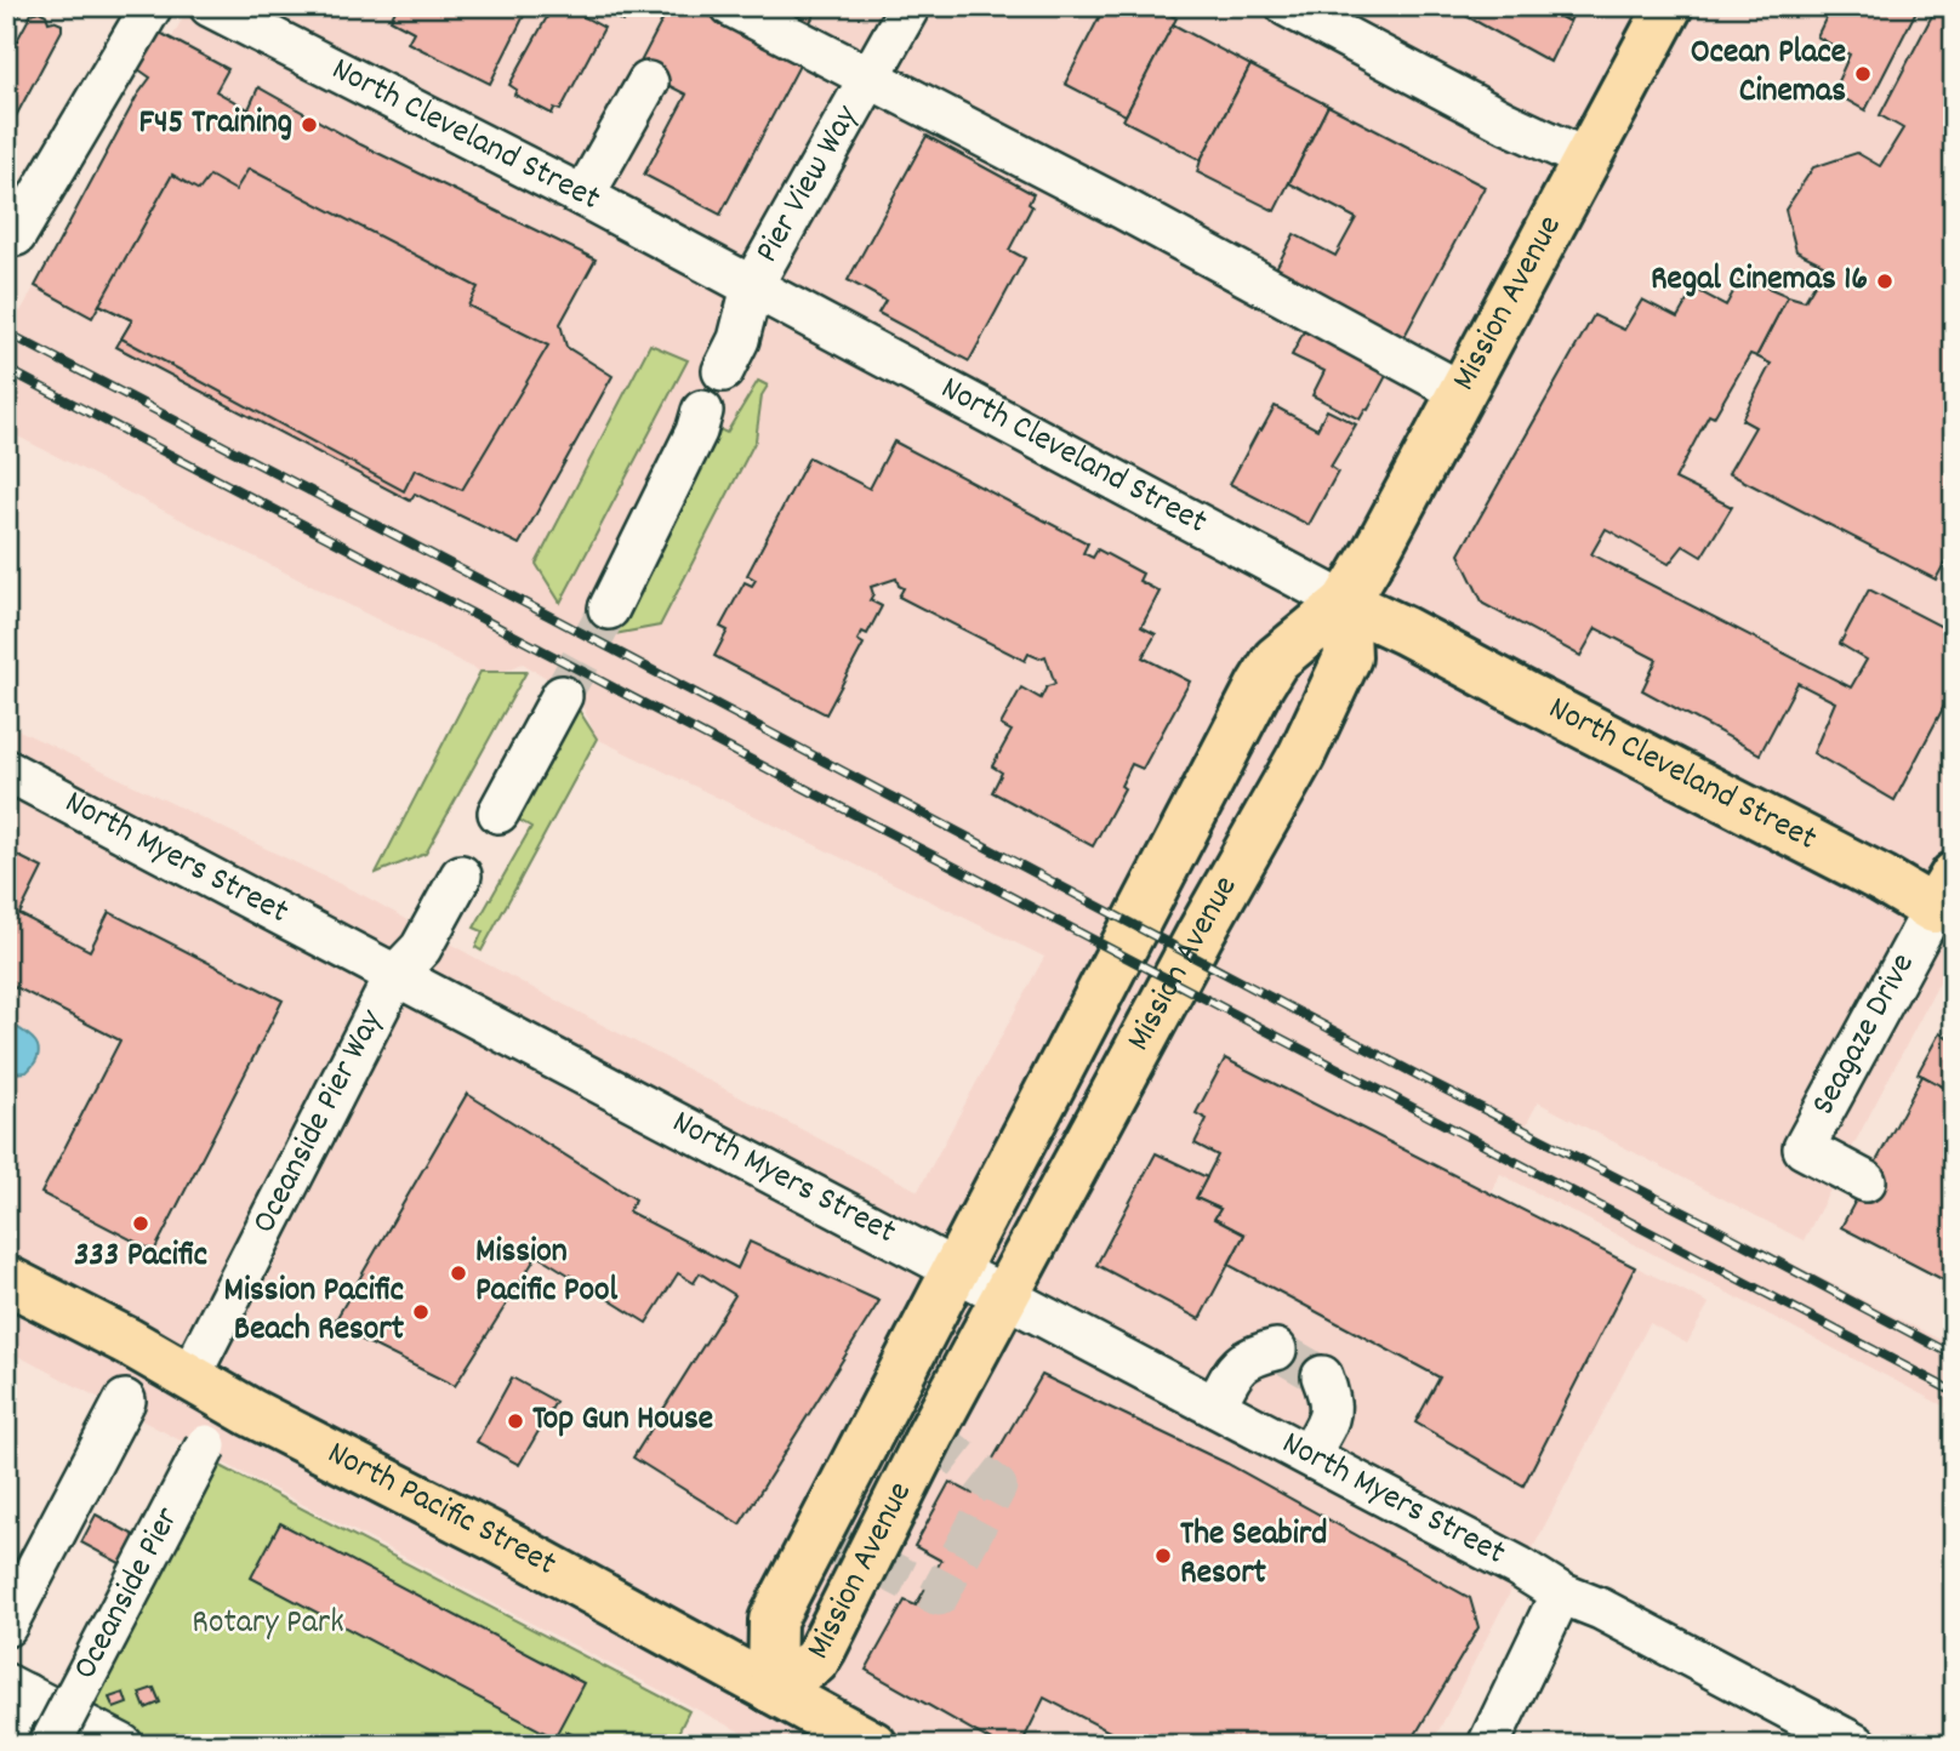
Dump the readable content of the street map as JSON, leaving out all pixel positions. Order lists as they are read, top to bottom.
{
  "streets": {
    "main road": ["North Cleveland Street", "Mission Avenue", "North Pacific Street"],
    "street": [
      "Pier View Way",
      "North Myers Street",
      "Seagaze Drive",
      "Oceanside Pier Way",
      "Oceanside Pier"
    ]
  },
  "crossings": [
    ["North Cleveland Street", "Pier View Way"],
    ["North Cleveland Street", "Mission Avenue"],
    ["North Cleveland Street", "Seagaze Drive"],
    ["Mission Avenue", "North Myers Street"],
    ["Mission Avenue", "North Pacific Street"],
    ["North Myers Street", "Oceanside Pier Way"],
    ["Oceanside Pier Way", "North Pacific Street"]
  ],
  "parks": ["Rotary Park"],
  "places": [
    "Ocean Place Cinemas",
    "F45 Training",
    "Regal Cinemas 16",
    "333 Pacific",
    "Mission Pacific Pool",
    "Mission Pacific Beach Resort",
    "Top Gun House",
    "The Seabird Resort"
  ]
}
